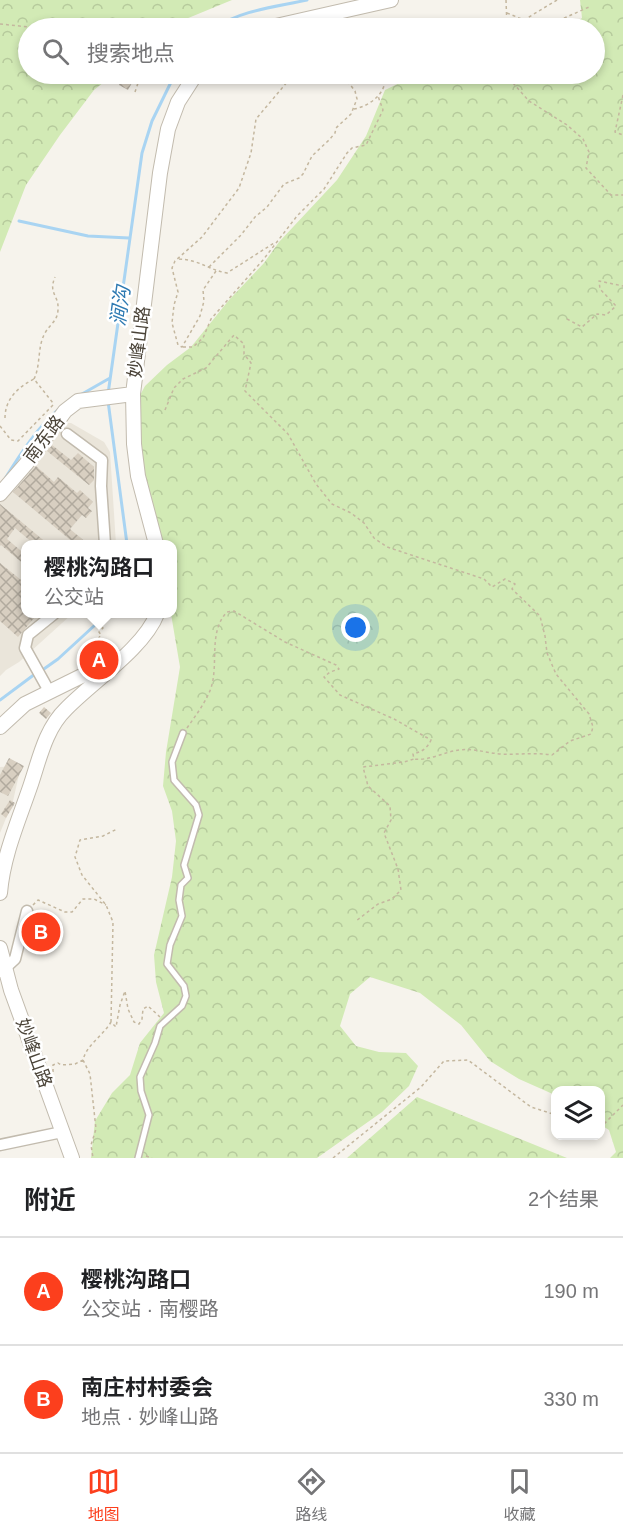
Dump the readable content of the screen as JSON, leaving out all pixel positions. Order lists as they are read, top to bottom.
{
  "streets": {
    "street": ["妙峰山路", "南东路"]
  },
  "crossings": [
    ["妙峰山路", "南东路"]
  ],
  "water": ["涧沟"],
  "page": {
    "search": "搜索地点",
    "popup": ["樱桃沟路口", "公交站"],
    "pins": ["A", "B"],
    "heading": ["附近", "2个结果"],
    "list": [
      {
        "mark": "A",
        "name": "樱桃沟路口",
        "note": "公交站 · 南樱路",
        "value": "190 m"
      },
      {
        "mark": "B",
        "name": "南庄村村委会",
        "note": "地点 · 妙峰山路",
        "value": "330 m"
      }
    ],
    "nav": ["地图", "路线", "收藏"]
  }
}
